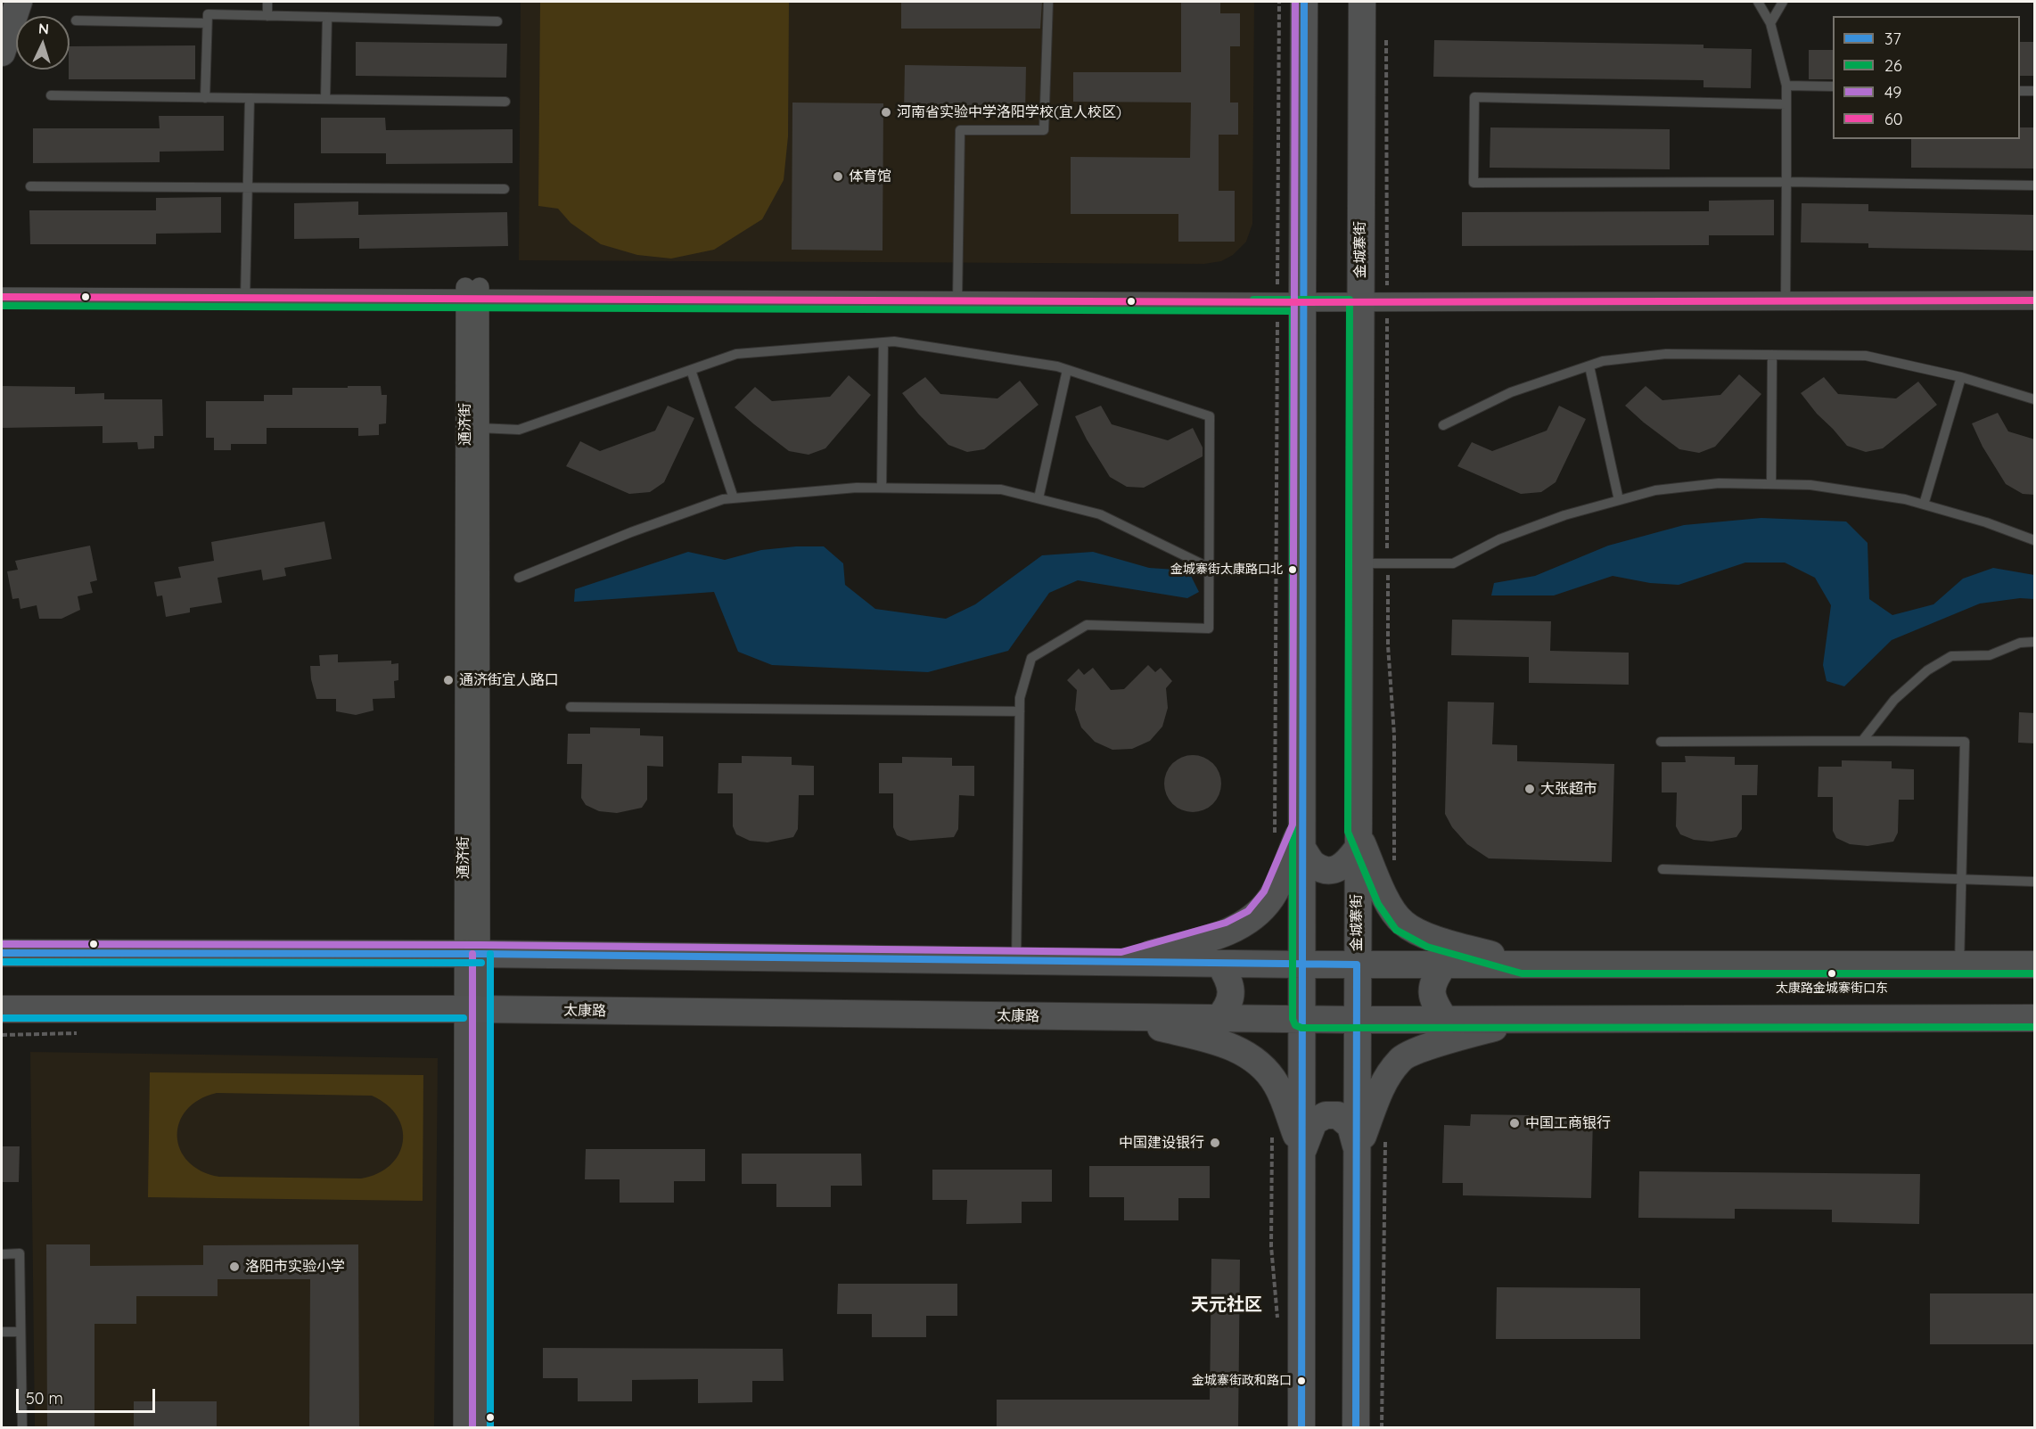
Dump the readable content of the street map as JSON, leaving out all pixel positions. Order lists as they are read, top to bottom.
{
  "streets": {
    "main road": ["金城寨街", "太康路"],
    "street": ["通济街"]
  },
  "crossings": [
    ["金城寨街", "太康路"],
    ["通济街", "太康路"]
  ],
  "districts": ["天元社区"],
  "places": [
    "河南省实验中学洛阳学校(宜人校区)",
    "体育馆",
    "金城寨街太康路口北",
    "通济街宜人路口",
    "大张超市",
    "太康路金城寨街口东",
    "中国工商银行",
    "中国建设银行",
    "洛阳市实验小学",
    "金城寨街政和路口"
  ],
  "lines": [
    "transit line 37",
    "transit line 49",
    "transit line 60",
    "transit line 26"
  ],
  "legend": [
    "37",
    "26",
    "49",
    "60"
  ],
  "scale_bar": "50 m",
  "north": "top"
}
